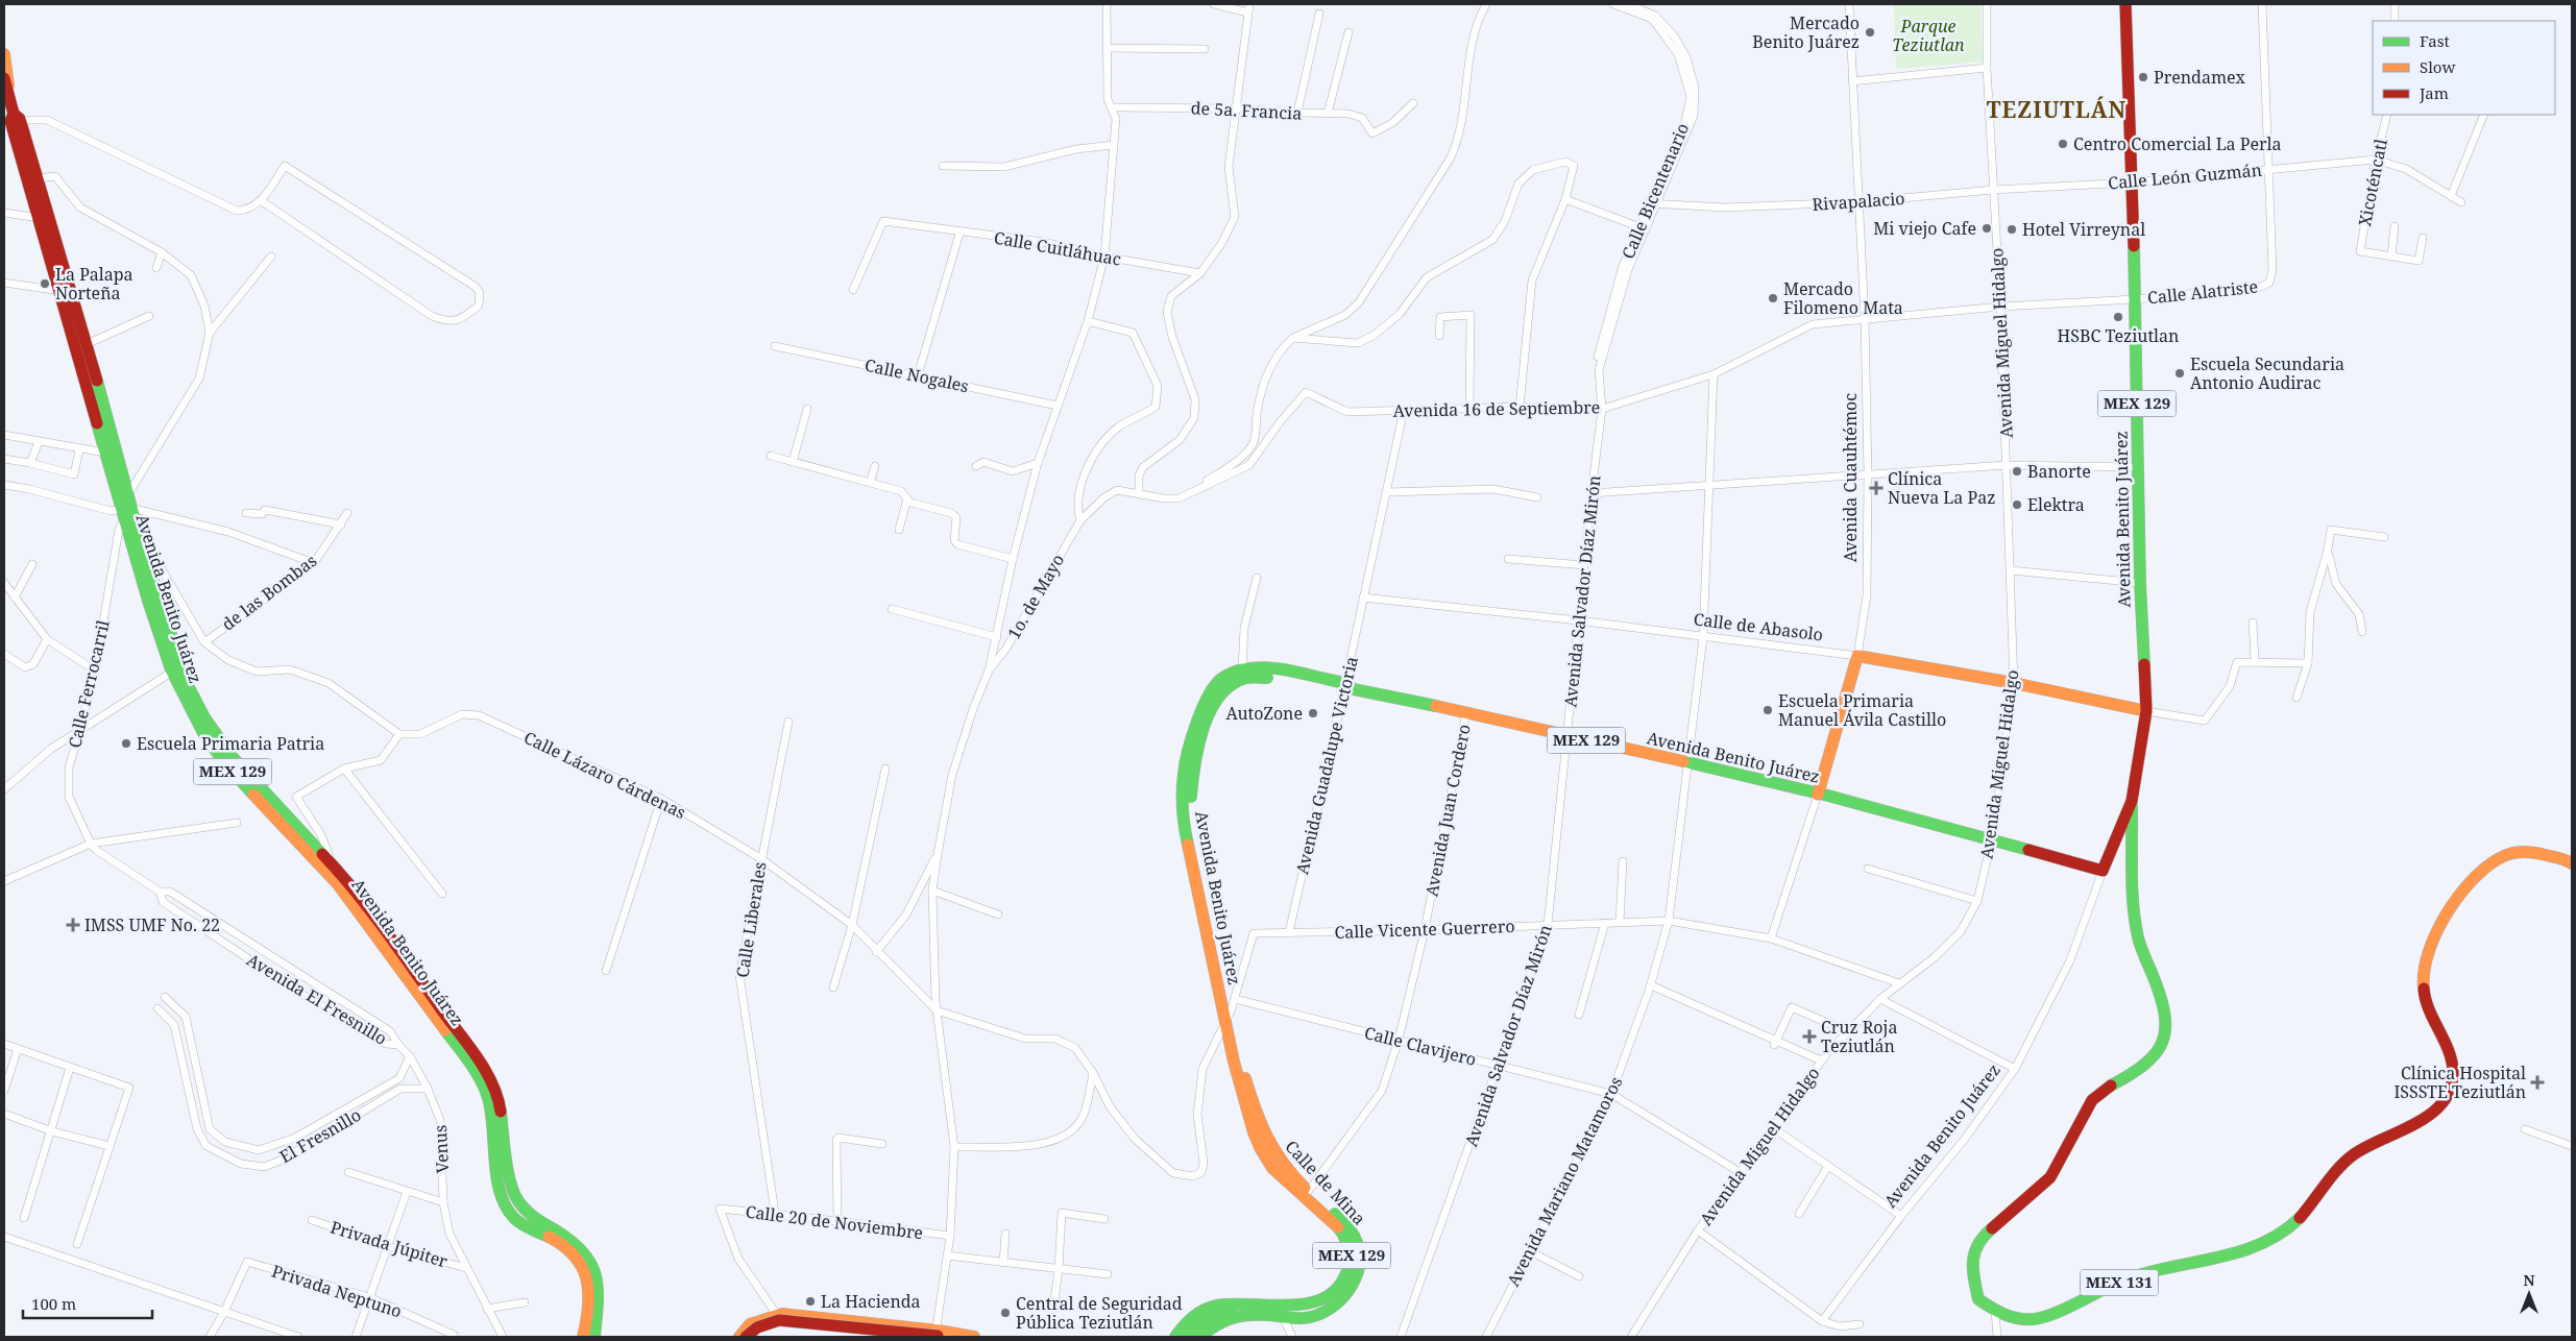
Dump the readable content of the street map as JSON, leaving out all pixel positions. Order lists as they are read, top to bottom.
{
  "streets": {
    "main road": [
      "MEX 129",
      "Avenida Cuauhtémoc",
      "Avenida Benito Juárez",
      "Calle de Abasolo",
      "Calle de Mina",
      "MEX 131"
    ],
    "street": [
      "de 5a. Francia",
      "Calle León Guzmán",
      "Xicoténcatl",
      "Calle Bicentenario",
      "Rivapalacio",
      "Calle Cuitláhuac",
      "Calle Alatriste",
      "Avenida Miguel Hidalgo",
      "Calle Nogales",
      "Avenida 16 de Septiembre",
      "Avenida Salvador Díaz Mirón",
      "de las Bombas",
      "1o. de Mayo",
      "Calle Ferrocarril",
      "Avenida Guadalupe Victoria",
      "Calle Lázaro Cárdenas",
      "Avenida Juan Cordero",
      "Calle Liberales",
      "Calle Vicente Guerrero",
      "Avenida El Fresnillo",
      "Calle Clavijero",
      "El Fresnillo",
      "Venus",
      "Avenida Mariano Matamoros",
      "Calle 20 de Noviembre",
      "Privada Júpiter",
      "Privada Neptuno"
    ]
  },
  "crossings": [
    ["Calle León Guzmán", "Xicoténcatl"],
    ["Calle León Guzmán", "Rivapalacio"],
    ["Calle León Guzmán", "Calle Alatriste"],
    ["Calle León Guzmán", "Avenida Miguel Hidalgo"],
    ["Calle León Guzmán", "Avenida Benito Juárez"],
    ["Calle Bicentenario", "Rivapalacio"],
    ["Calle Bicentenario", "Avenida 16 de Septiembre"],
    ["Calle Bicentenario", "Avenida Salvador Díaz Mirón"],
    ["Rivapalacio", "Avenida Miguel Hidalgo"],
    ["Rivapalacio", "Avenida Cuauhtémoc"],
    ["Calle Alatriste", "Avenida 16 de Septiembre"],
    ["Calle Alatriste", "Avenida Benito Juárez"],
    ["Avenida Miguel Hidalgo", "Avenida 16 de Septiembre"],
    ["Avenida Miguel Hidalgo", "Avenida Benito Juárez"],
    ["Avenida Miguel Hidalgo", "Calle de Abasolo"],
    ["Avenida Miguel Hidalgo", "Calle Vicente Guerrero"],
    ["Avenida Miguel Hidalgo", "Calle Clavijero"],
    ["Avenida 16 de Septiembre", "Avenida Cuauhtémoc"],
    ["Avenida 16 de Septiembre", "Avenida Benito Juárez"],
    ["Avenida 16 de Septiembre", "Avenida Salvador Díaz Mirón"],
    ["Avenida 16 de Septiembre", "Avenida Guadalupe Victoria"],
    ["Avenida 16 de Septiembre", "Avenida Mariano Matamoros"],
    ["Avenida Cuauhtémoc", "Avenida Benito Juárez"],
    ["Avenida Cuauhtémoc", "Calle de Abasolo"],
    ["Avenida Cuauhtémoc", "Calle Vicente Guerrero"],
    ["Avenida Benito Juárez", "Avenida Salvador Díaz Mirón"],
    ["Avenida Benito Juárez", "Calle de Abasolo"],
    ["Avenida Benito Juárez", "Calle Ferrocarril"],
    ["Avenida Benito Juárez", "Avenida Guadalupe Victoria"],
    ["Avenida Benito Juárez", "Avenida Juan Cordero"],
    ["Avenida Benito Juárez", "Calle Vicente Guerrero"],
    ["Avenida Benito Juárez", "Avenida Mariano Matamoros"],
    ["Avenida Benito Juárez", "Calle de Mina"],
    ["Avenida Benito Juárez", "MEX 131"],
    ["Avenida Salvador Díaz Mirón", "Calle de Abasolo"],
    ["Avenida Salvador Díaz Mirón", "Calle Vicente Guerrero"],
    ["Avenida Salvador Díaz Mirón", "Calle Clavijero"],
    ["Calle de Abasolo", "Avenida Guadalupe Victoria"],
    ["Calle de Abasolo", "Avenida Mariano Matamoros"],
    ["Calle Ferrocarril", "Avenida El Fresnillo"],
    ["Avenida Guadalupe Victoria", "Calle Vicente Guerrero"],
    ["Calle Lázaro Cárdenas", "Calle Liberales"],
    ["Avenida Juan Cordero", "Calle Vicente Guerrero"],
    ["Avenida Juan Cordero", "Calle Clavijero"],
    ["Avenida Juan Cordero", "Calle de Mina"],
    ["Calle Liberales", "Calle 20 de Noviembre"],
    ["Calle Vicente Guerrero", "Calle Clavijero"],
    ["Calle Vicente Guerrero", "Avenida Mariano Matamoros"],
    ["Avenida El Fresnillo", "Venus"],
    ["Calle Clavijero", "Avenida Mariano Matamoros"],
    ["Venus", "Privada Júpiter"]
  ],
  "districts": ["TEZIUTLÁN"],
  "parks": ["Parque Teziutlan"],
  "places": {
    "other": [
      "Mercado Benito Juárez",
      "Prendamex",
      "Centro Comercial La Perla",
      "Mi viejo Cafe",
      "Hotel Virreynal",
      "La Palapa Norteña",
      "Mercado Filomeno Mata",
      "HSBC Teziutlan",
      "Escuela Secundaria Antonio Audirac",
      "Banorte",
      "Elektra",
      "Escuela Primaria Manuel Ávila Castillo",
      "AutoZone",
      "Escuela Primaria Patria",
      "La Hacienda",
      "Central de Seguridad Pública Teziutlán"
    ],
    "health": [
      "Clínica Nueva La Paz",
      "IMSS UMF No. 22",
      "Cruz Roja Teziutlán",
      "Clínica Hospital ISSSTE Teziutlán"
    ]
  },
  "legend": ["Fast", "Slow", "Jam"],
  "scale_bar": "100 m",
  "north": "top"
}
